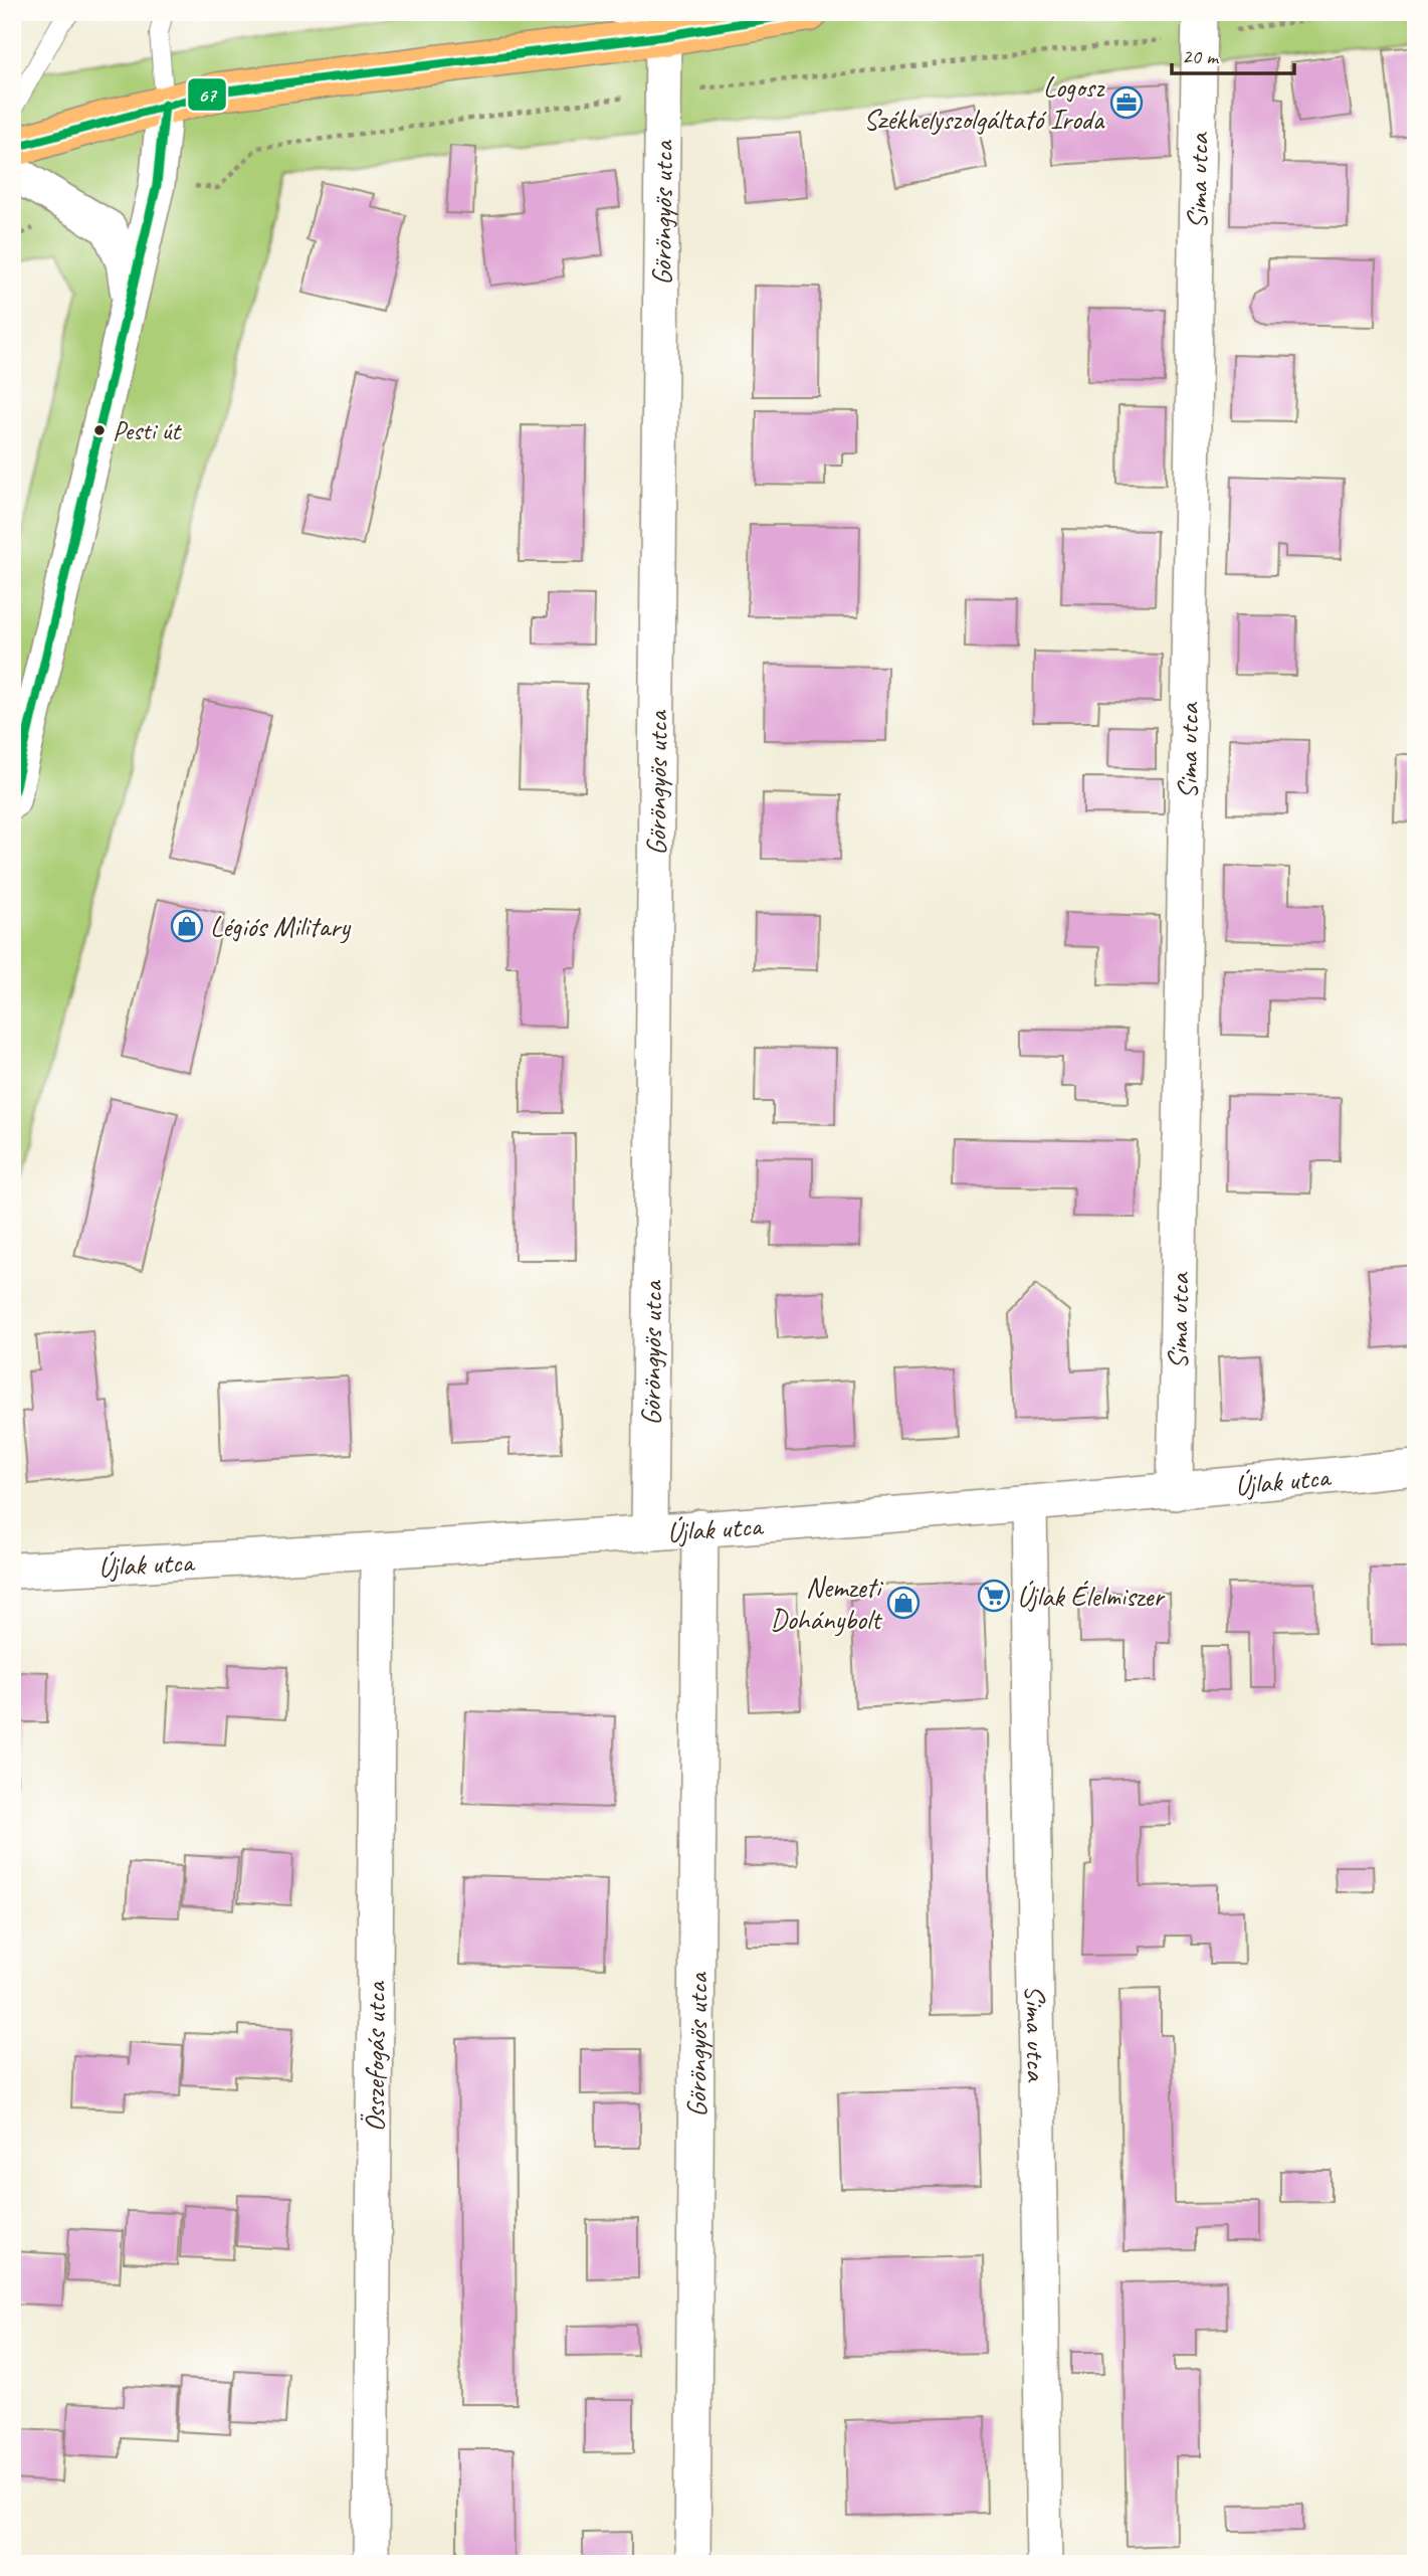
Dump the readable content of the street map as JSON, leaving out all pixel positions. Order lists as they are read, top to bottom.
{
  "streets": {
    "street": [
      "Sima utca",
      "Göröngyös utca",
      "Újlak utca",
      "Összefogás utca"
    ]
  },
  "crossings": [
    ["Sima utca", "Újlak utca"],
    ["Göröngyös utca", "Újlak utca"],
    ["Újlak utca", "Összefogás utca"]
  ],
  "places": {
    "office": ["Logosz Székhelyszolgáltató Iroda"],
    "other": ["Pesti út"],
    "shop": ["Légiós Military", "Nemzeti Dohánybolt"],
    "supermarket": ["Újlak Élelmiszer"]
  },
  "lines": ["transit line 67"],
  "scale_bar": "20 m"
}
